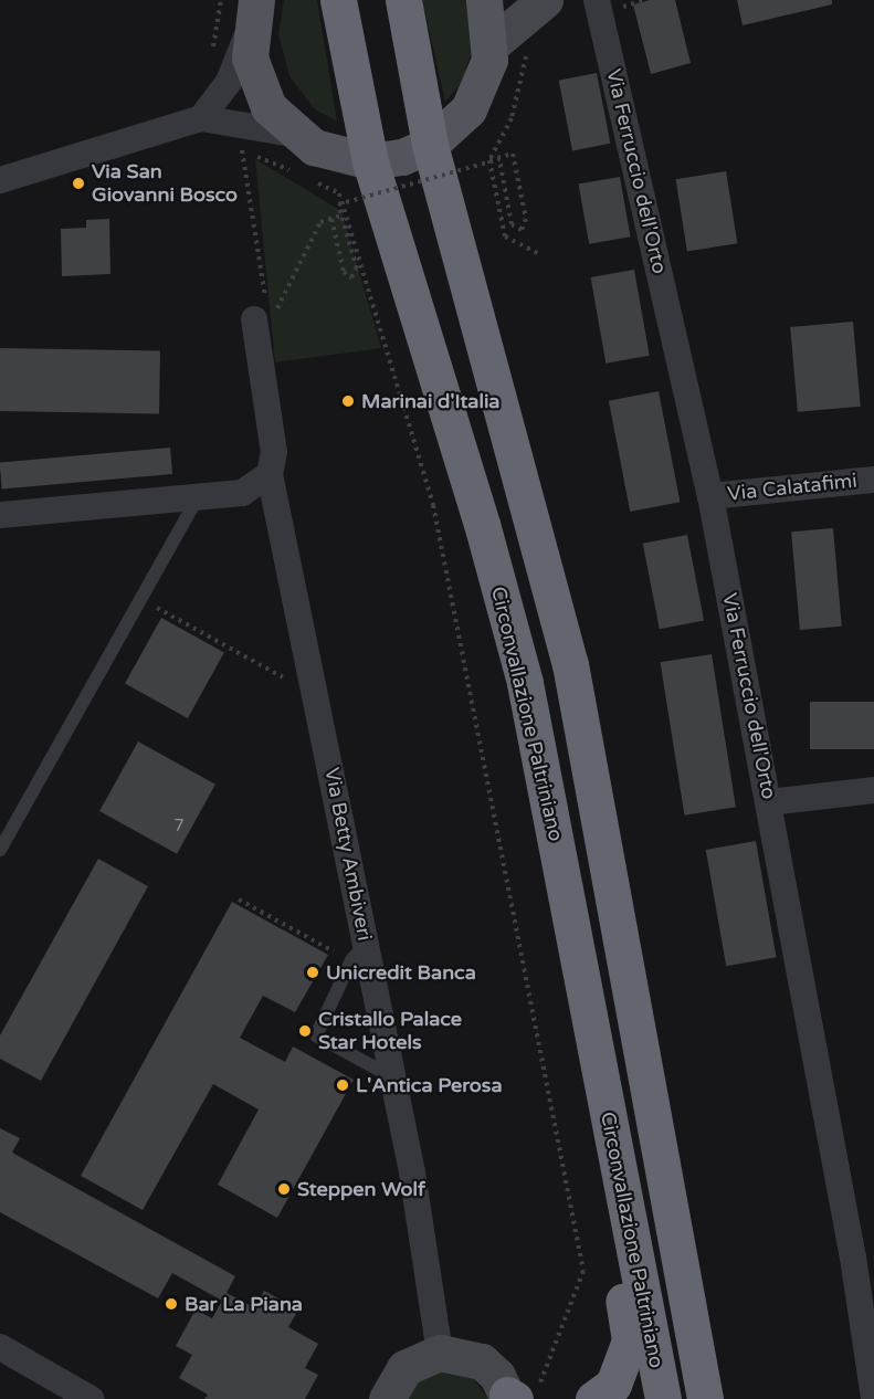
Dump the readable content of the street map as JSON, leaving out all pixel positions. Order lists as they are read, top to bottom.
{
  "streets": {
    "highway": ["Circonvallazione Paltriniano"],
    "street": ["Via Ferruccio dell'Orto", "Via Calatafimi", "Via Betty Ambiveri"]
  },
  "crossings": [
    ["Via Ferruccio dell'Orto", "Via Calatafimi"]
  ],
  "places": [
    "Via San Giovanni Bosco",
    "Marinai d'Italia",
    "Unicredit Banca",
    "Cristallo Palace Star Hotels",
    "L'Antica Perosa",
    "Steppen Wolf",
    "Bar La Piana"
  ],
  "house_numbers": ["7"]
}
